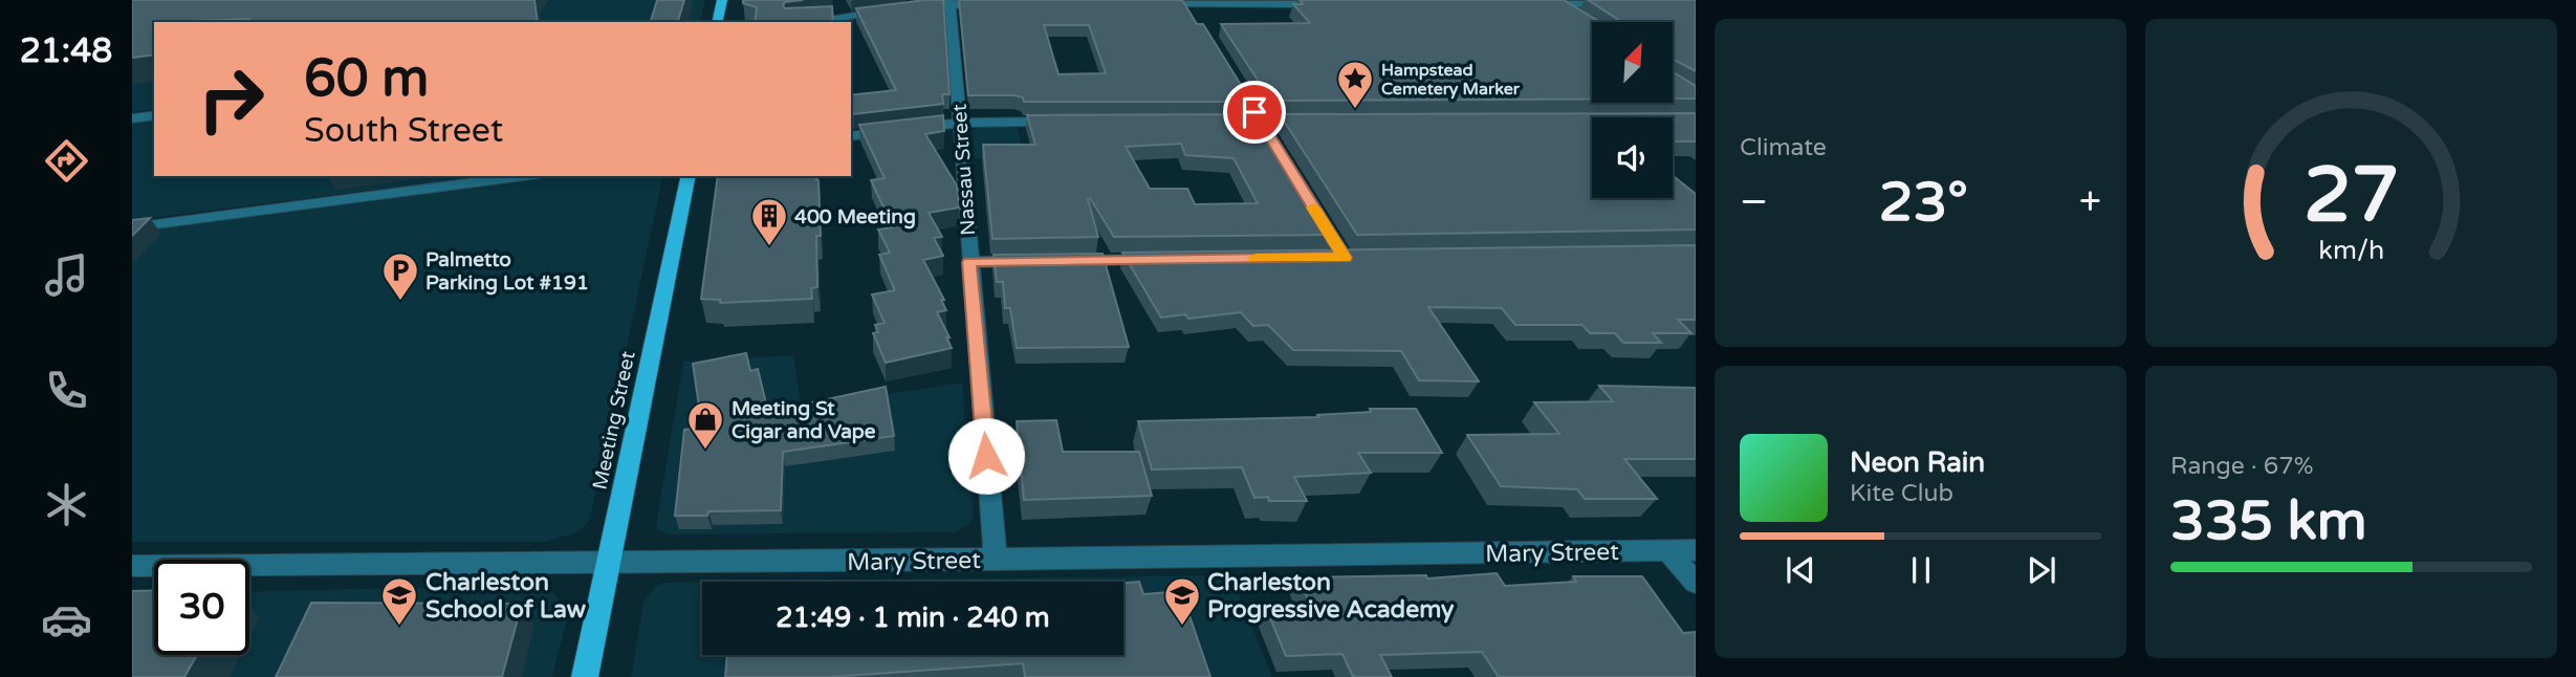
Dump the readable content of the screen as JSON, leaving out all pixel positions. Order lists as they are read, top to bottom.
{
  "streets": {
    "main road": ["Meeting Street"],
    "street": ["Nassau Street", "Mary Street"]
  },
  "crossings": [
    ["Nassau Street", "Mary Street"],
    ["Meeting Street", "Mary Street"]
  ],
  "places": {
    "place": ["Hampstead Cemetery Marker"],
    "building": ["400 Meeting"],
    "parking": ["Palmetto Parking Lot #191"],
    "shop": ["Meeting St Cigar and Vape"],
    "school or university": ["Charleston School of Law", "Charleston Progressive Academy"]
  },
  "north": "top right",
  "page": {
    "tabs": "21:48",
    "tile": [
      "Climate",
      ["Range · 67%", "335 km"]
    ],
    "turn": ["60 m", "South Street"],
    "heat": ["−", "23°", "+"],
    "song": ["Neon Rain", "Kite Club"],
    "limit": "30",
    "trip": "21:49 · 1 min · 240 m",
    "gauge": ["27", "km/h"]
  }
}
